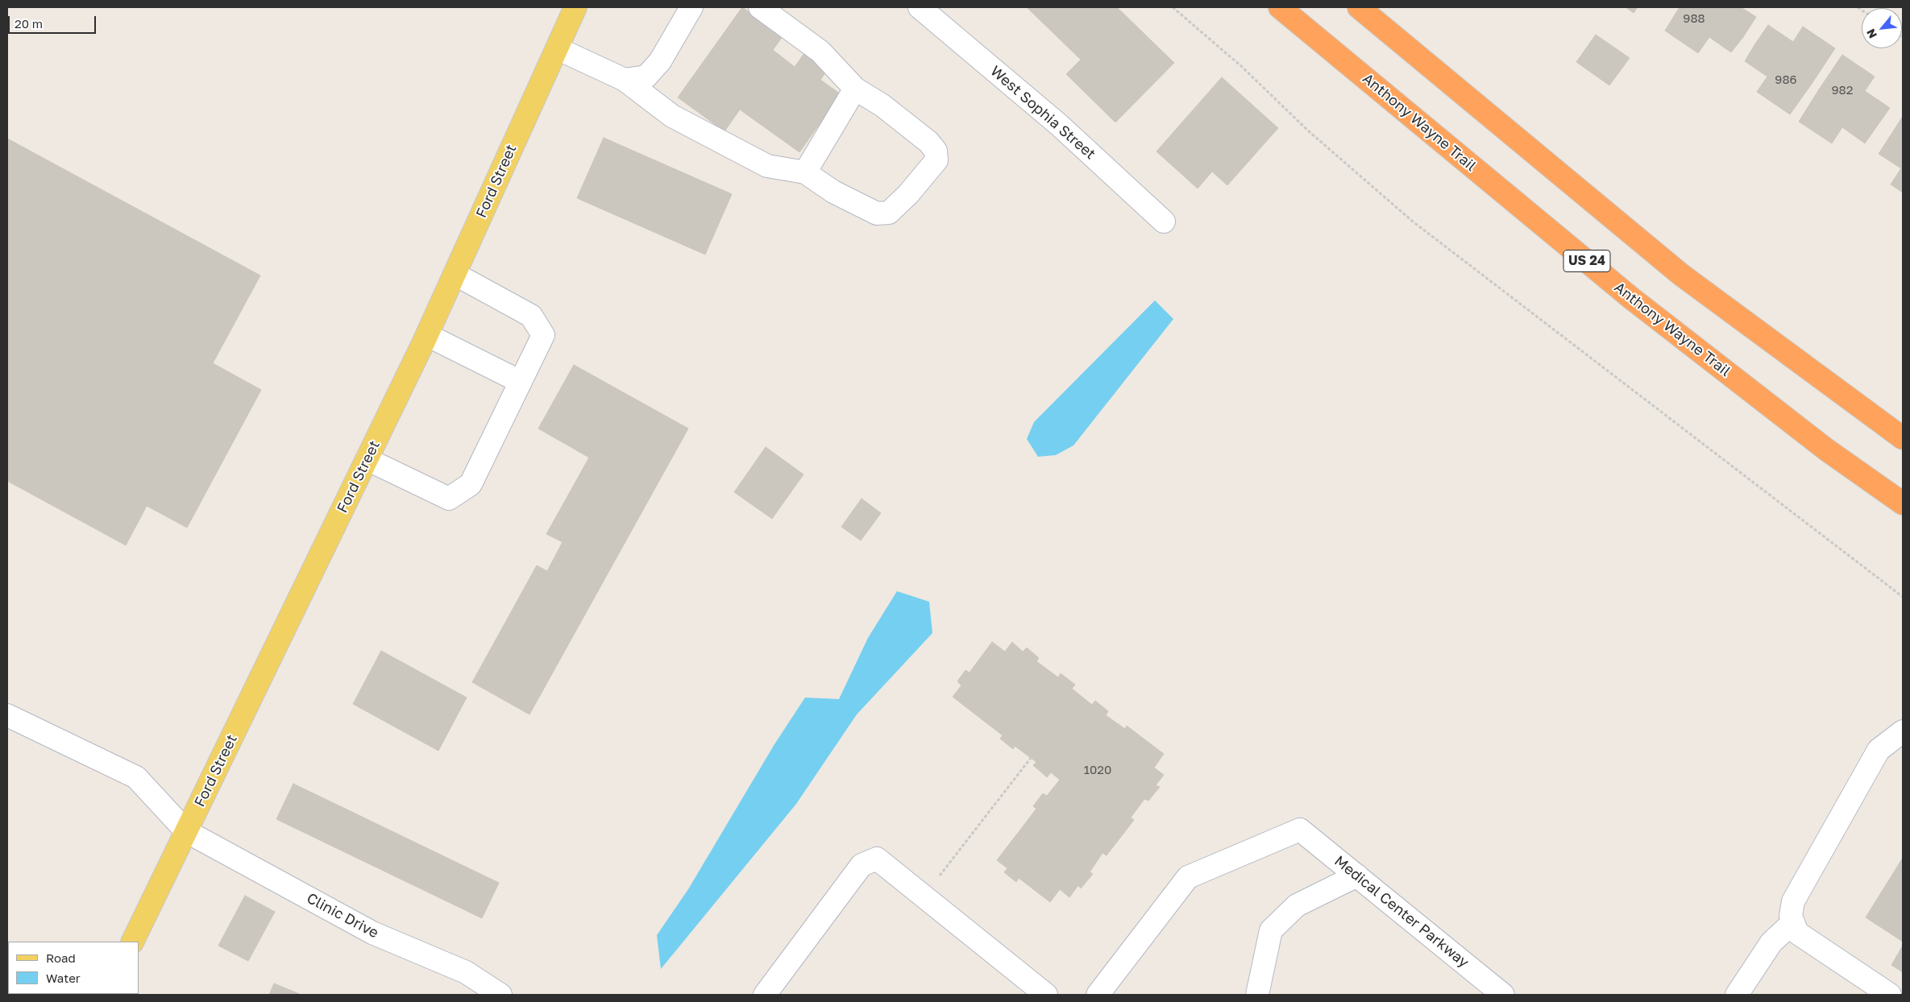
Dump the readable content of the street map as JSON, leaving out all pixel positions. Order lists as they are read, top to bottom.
{
  "streets": {
    "highway": ["Anthony Wayne Trail", "US 24"],
    "main road": ["Ford Street"],
    "street": ["West Sophia Street", "Medical Center Parkway", "Clinic Drive"]
  },
  "crossings": [
    ["Ford Street", "Clinic Drive"]
  ],
  "house_numbers": [
    "988",
    "986",
    "982",
    "1020"
  ],
  "legend": ["Road", "Water"],
  "scale_bar": "20 m",
  "north": "bottom left"
}
